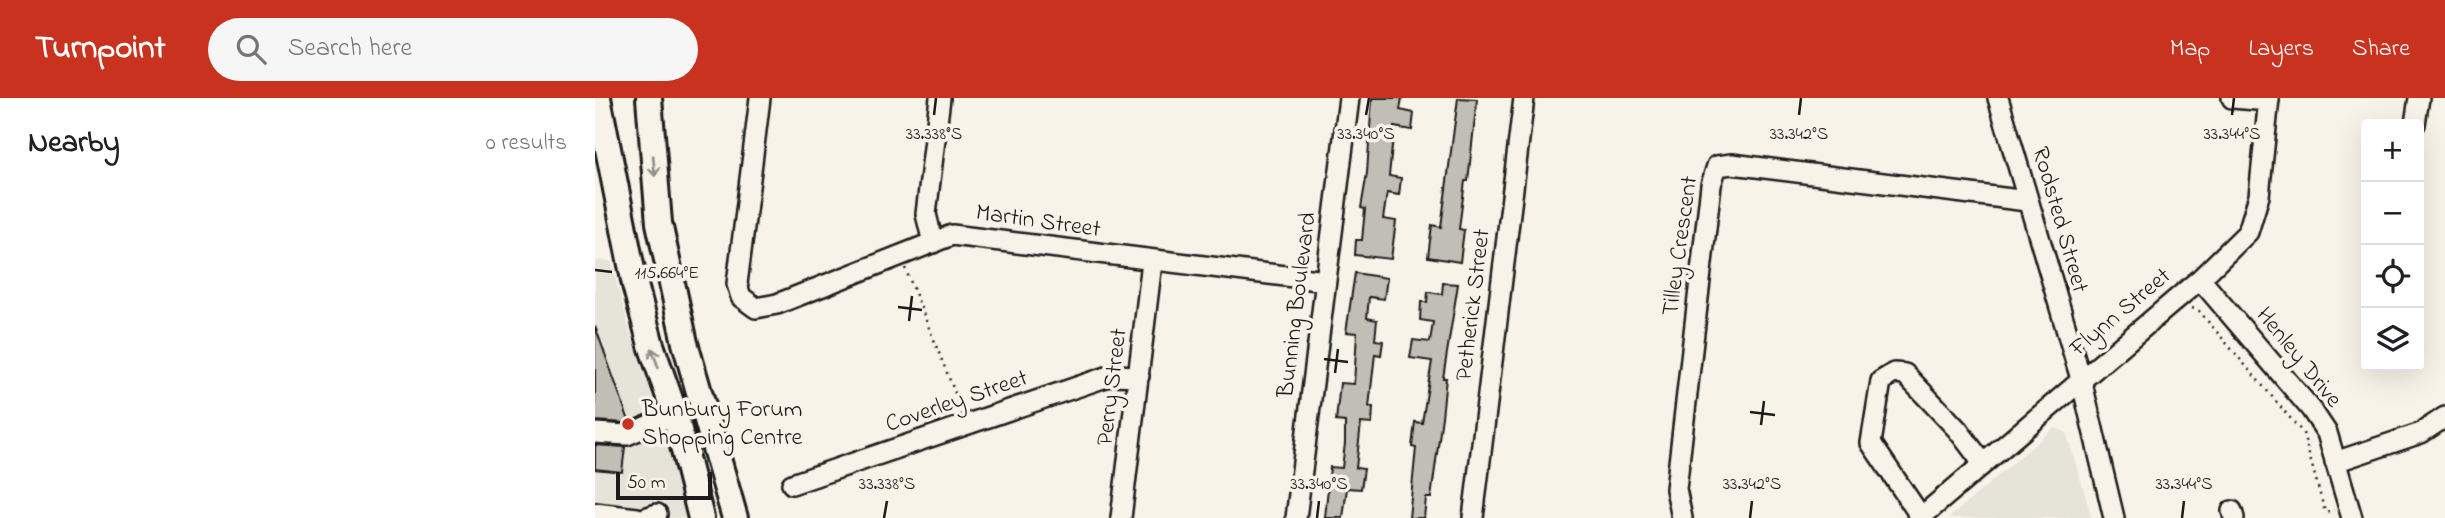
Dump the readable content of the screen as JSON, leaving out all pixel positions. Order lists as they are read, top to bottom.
{
  "streets": {
    "street": [
      "Rodsted Street",
      "Martin Street",
      "Tilley Crescent",
      "Bunning Boulevard",
      "Petherick Street",
      "Flynn Street",
      "Henley Drive",
      "Perry Street",
      "Coverley Street"
    ]
  },
  "crossings": [
    ["Rodsted Street", "Tilley Crescent"],
    ["Rodsted Street", "Flynn Street"],
    ["Martin Street", "Bunning Boulevard"],
    ["Martin Street", "Perry Street"],
    ["Flynn Street", "Henley Drive"],
    ["Perry Street", "Coverley Street"]
  ],
  "places": ["Bunbury Forum Shopping Centre"],
  "scale_bar": "50 m",
  "page": {
    "header": "Turnpoint",
    "search": "Search here",
    "nav": ["Map", "Layers", "Share"],
    "heading": ["Nearby", "0 results"],
    "map_buttons": ["+", "−"],
    "scale": "50 m"
  },
  "coordinates": [
    "33.344°S",
    "33.338°S",
    "33.340°S",
    "33.342°S",
    "115.664°E"
  ]
}
